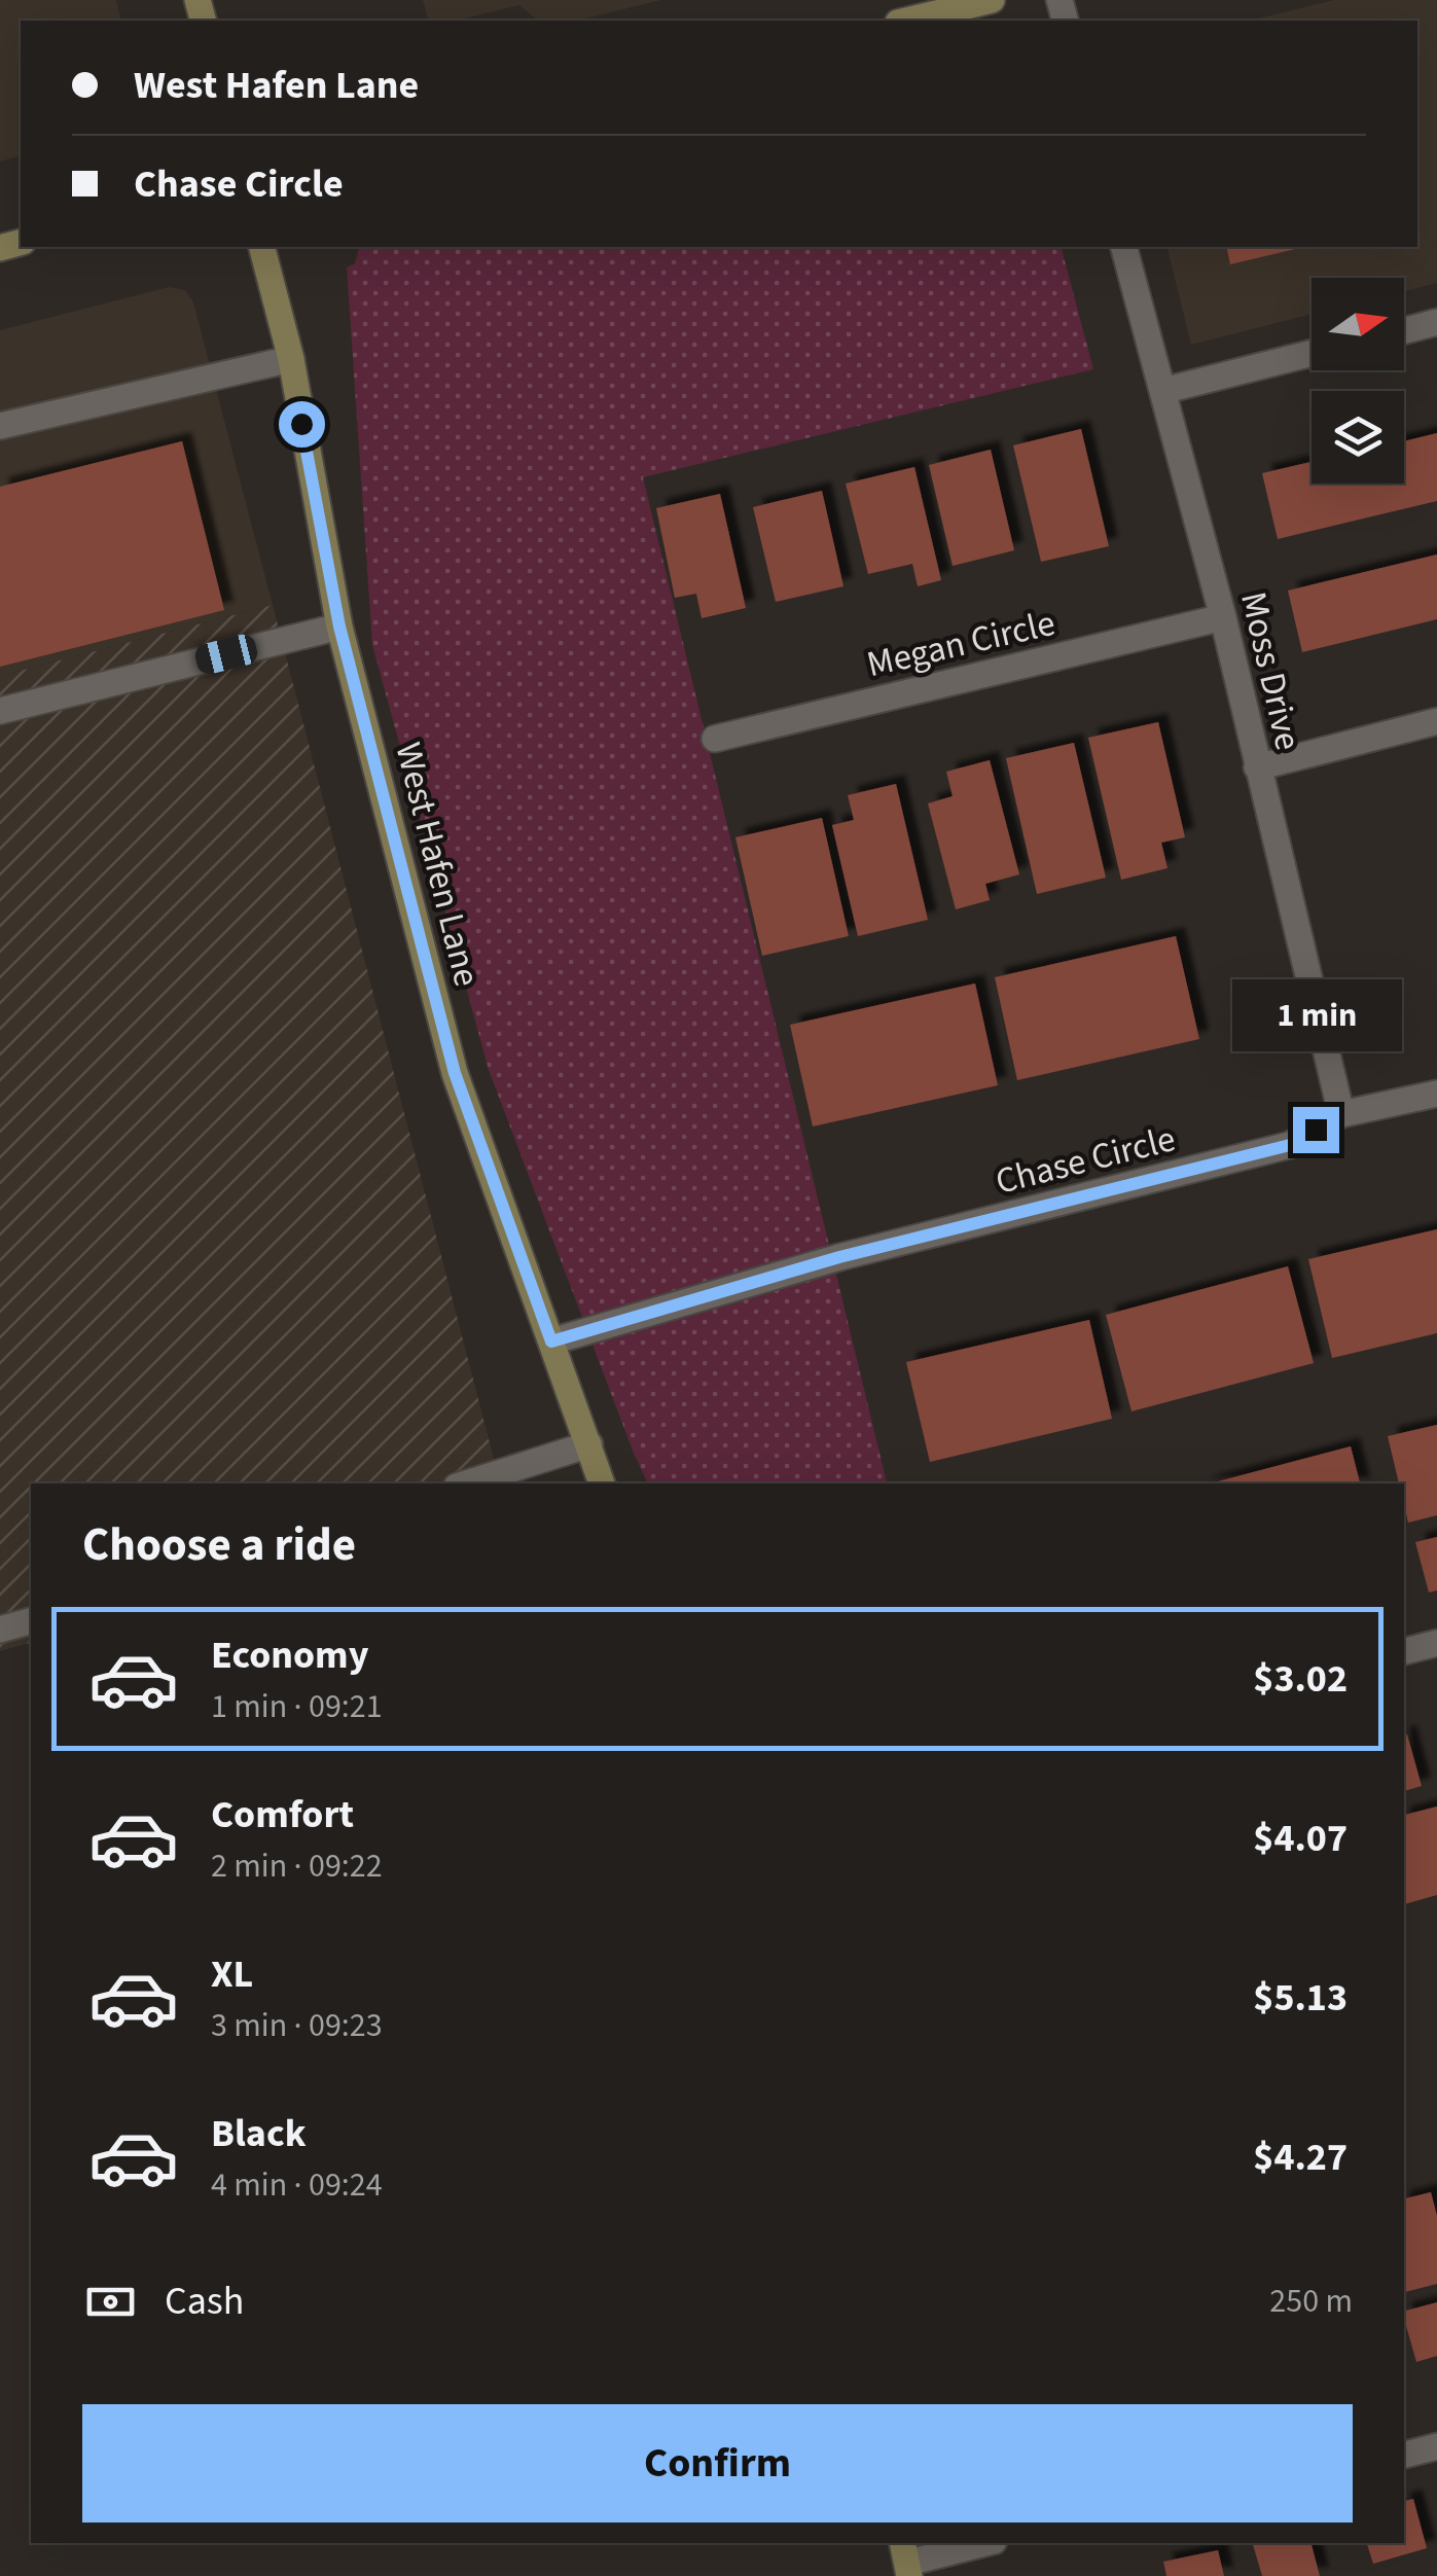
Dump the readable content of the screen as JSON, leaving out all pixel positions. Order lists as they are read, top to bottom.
{
  "streets": {
    "main road": ["West Hafen Lane"],
    "street": ["Megan Circle", "Moss Drive", "Chase Circle"]
  },
  "crossings": [
    ["Megan Circle", "Moss Drive"],
    ["Moss Drive", "Chase Circle"],
    ["West Hafen Lane", "Chase Circle"]
  ],
  "north": "right",
  "page": {
    "banner": ["West Hafen Lane", "Chase Circle"],
    "bubble": "1 min",
    "heading": "Choose a ride",
    "list": [
      {
        "name": "Economy",
        "note": "1 min · 09:21",
        "value": "$3.02"
      },
      {
        "name": "Comfort",
        "note": "2 min · 09:22",
        "value": "$4.07"
      },
      {
        "name": "XL",
        "note": "3 min · 09:23",
        "value": "$5.13"
      },
      {
        "name": "Black",
        "note": "4 min · 09:24",
        "value": "$4.27"
      }
    ],
    "pay": ["Cash", "250 m"],
    "buttons": "Confirm"
  }
}
